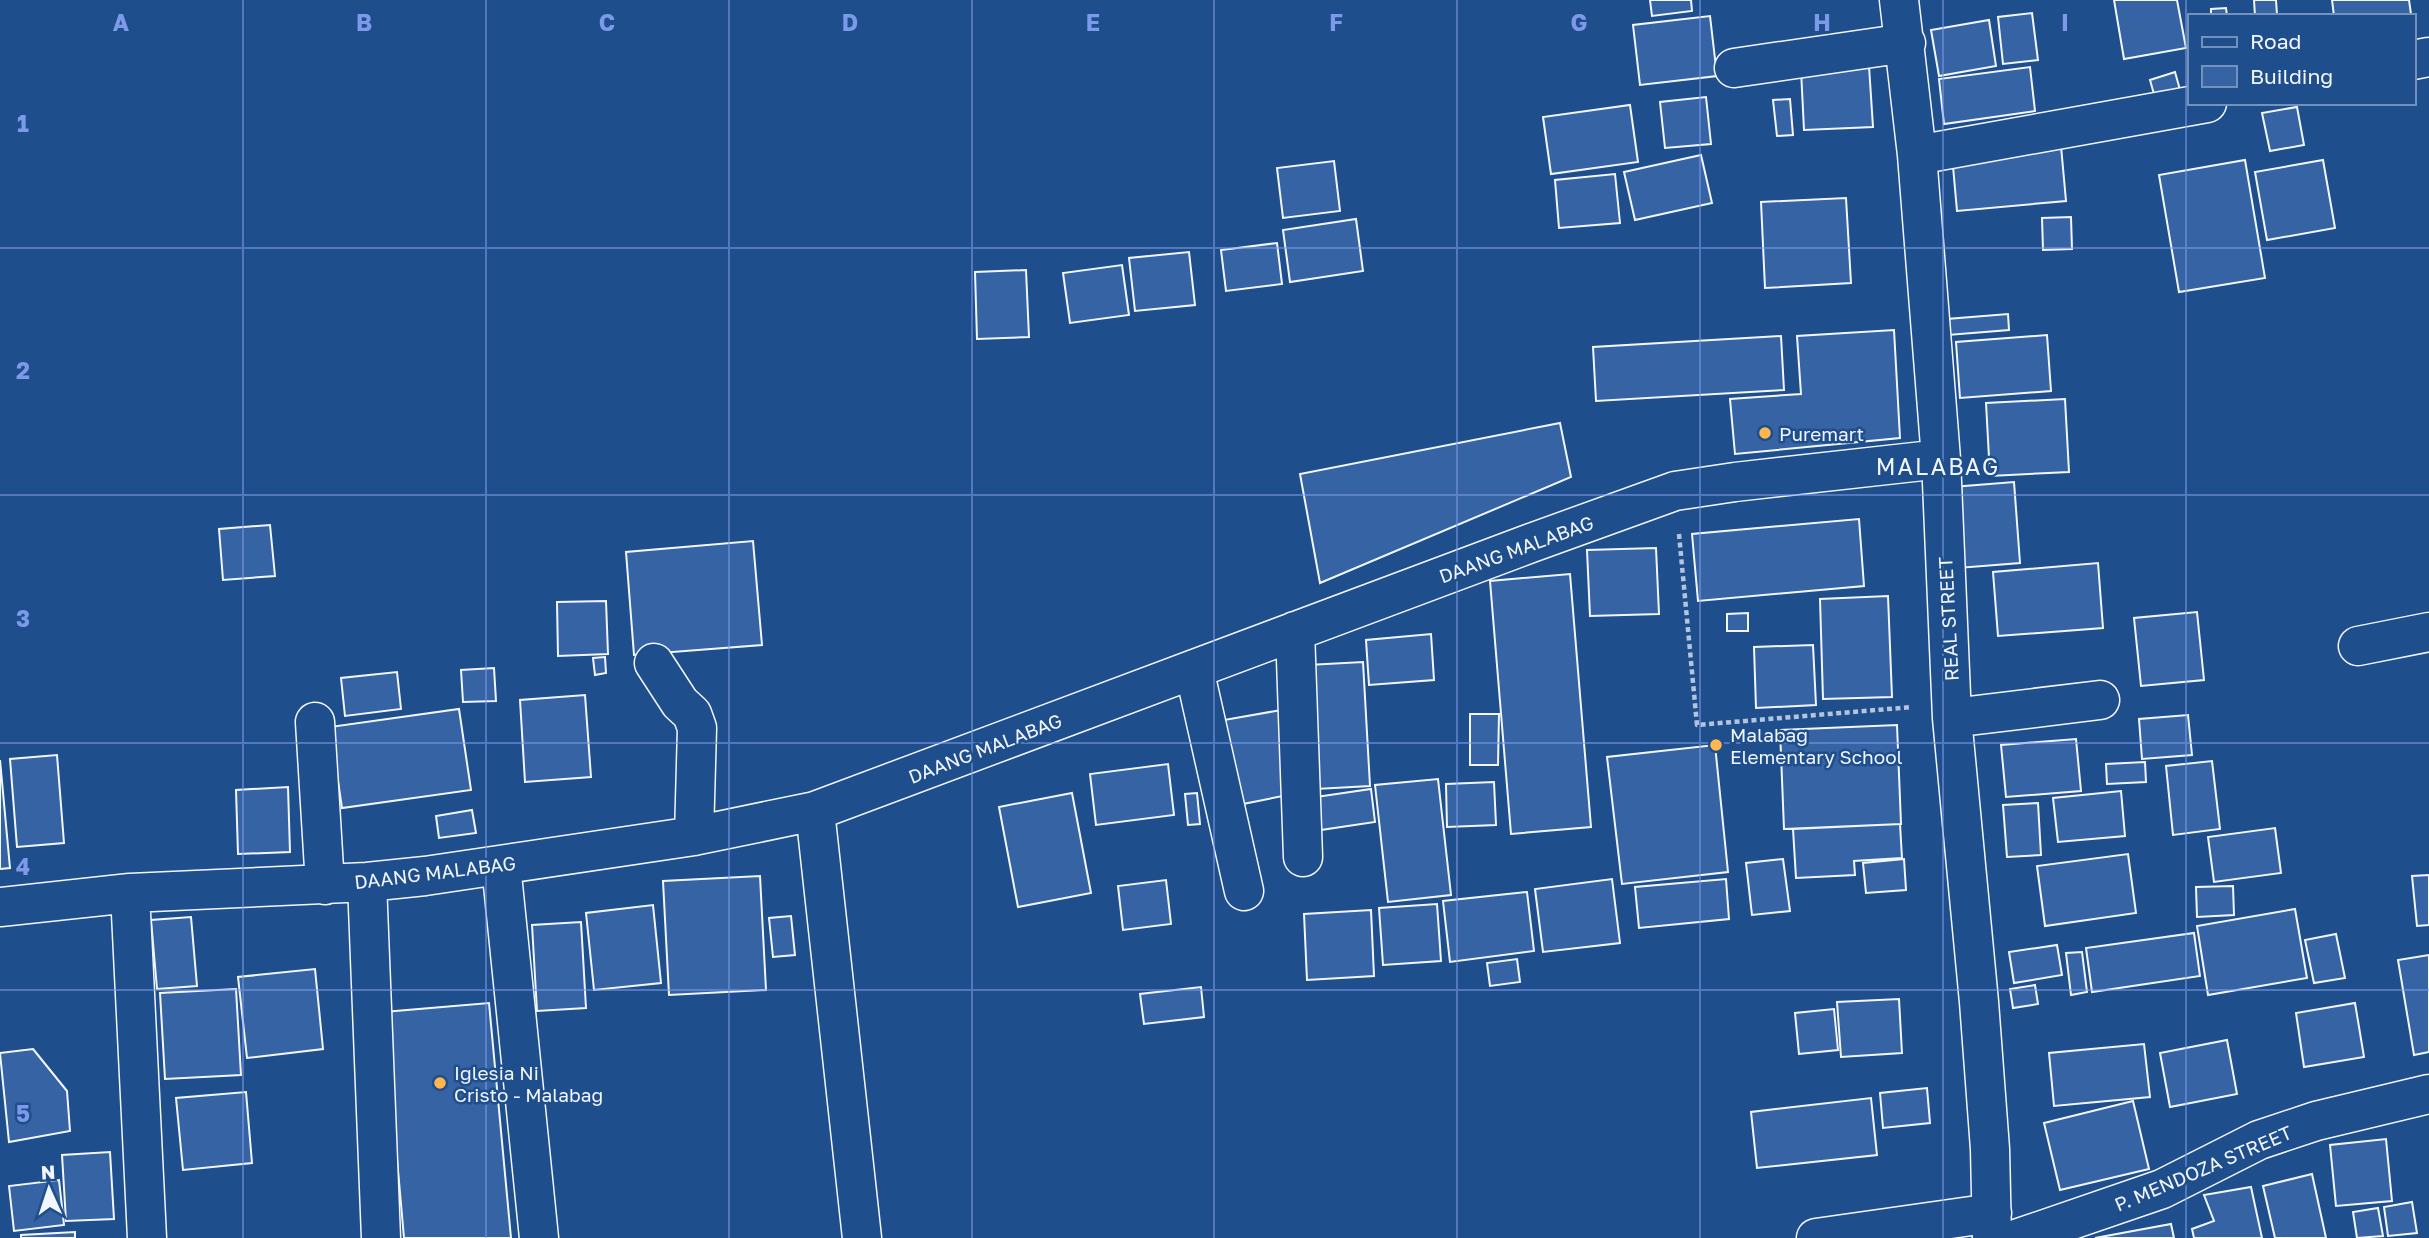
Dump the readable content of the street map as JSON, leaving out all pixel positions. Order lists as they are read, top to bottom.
{
  "streets": {
    "street": ["DAANG MALABAG", "REAL STREET", "P. MENDOZA STREET"]
  },
  "crossings": [
    ["DAANG MALABAG", "REAL STREET"],
    ["REAL STREET", "P. MENDOZA STREET"]
  ],
  "districts": ["MALABAG"],
  "places": ["Puremart", "Malabag Elementary School", "Iglesia Ni Cristo - Malabag"],
  "legend": ["Road", "Building"],
  "north": "top",
  "grid": {
    "columns": [
      "A",
      "B",
      "C",
      "D",
      "E",
      "F",
      "G",
      "H",
      "I"
    ],
    "rows": [
      "1",
      "2",
      "3",
      "4",
      "5"
    ]
  }
}
